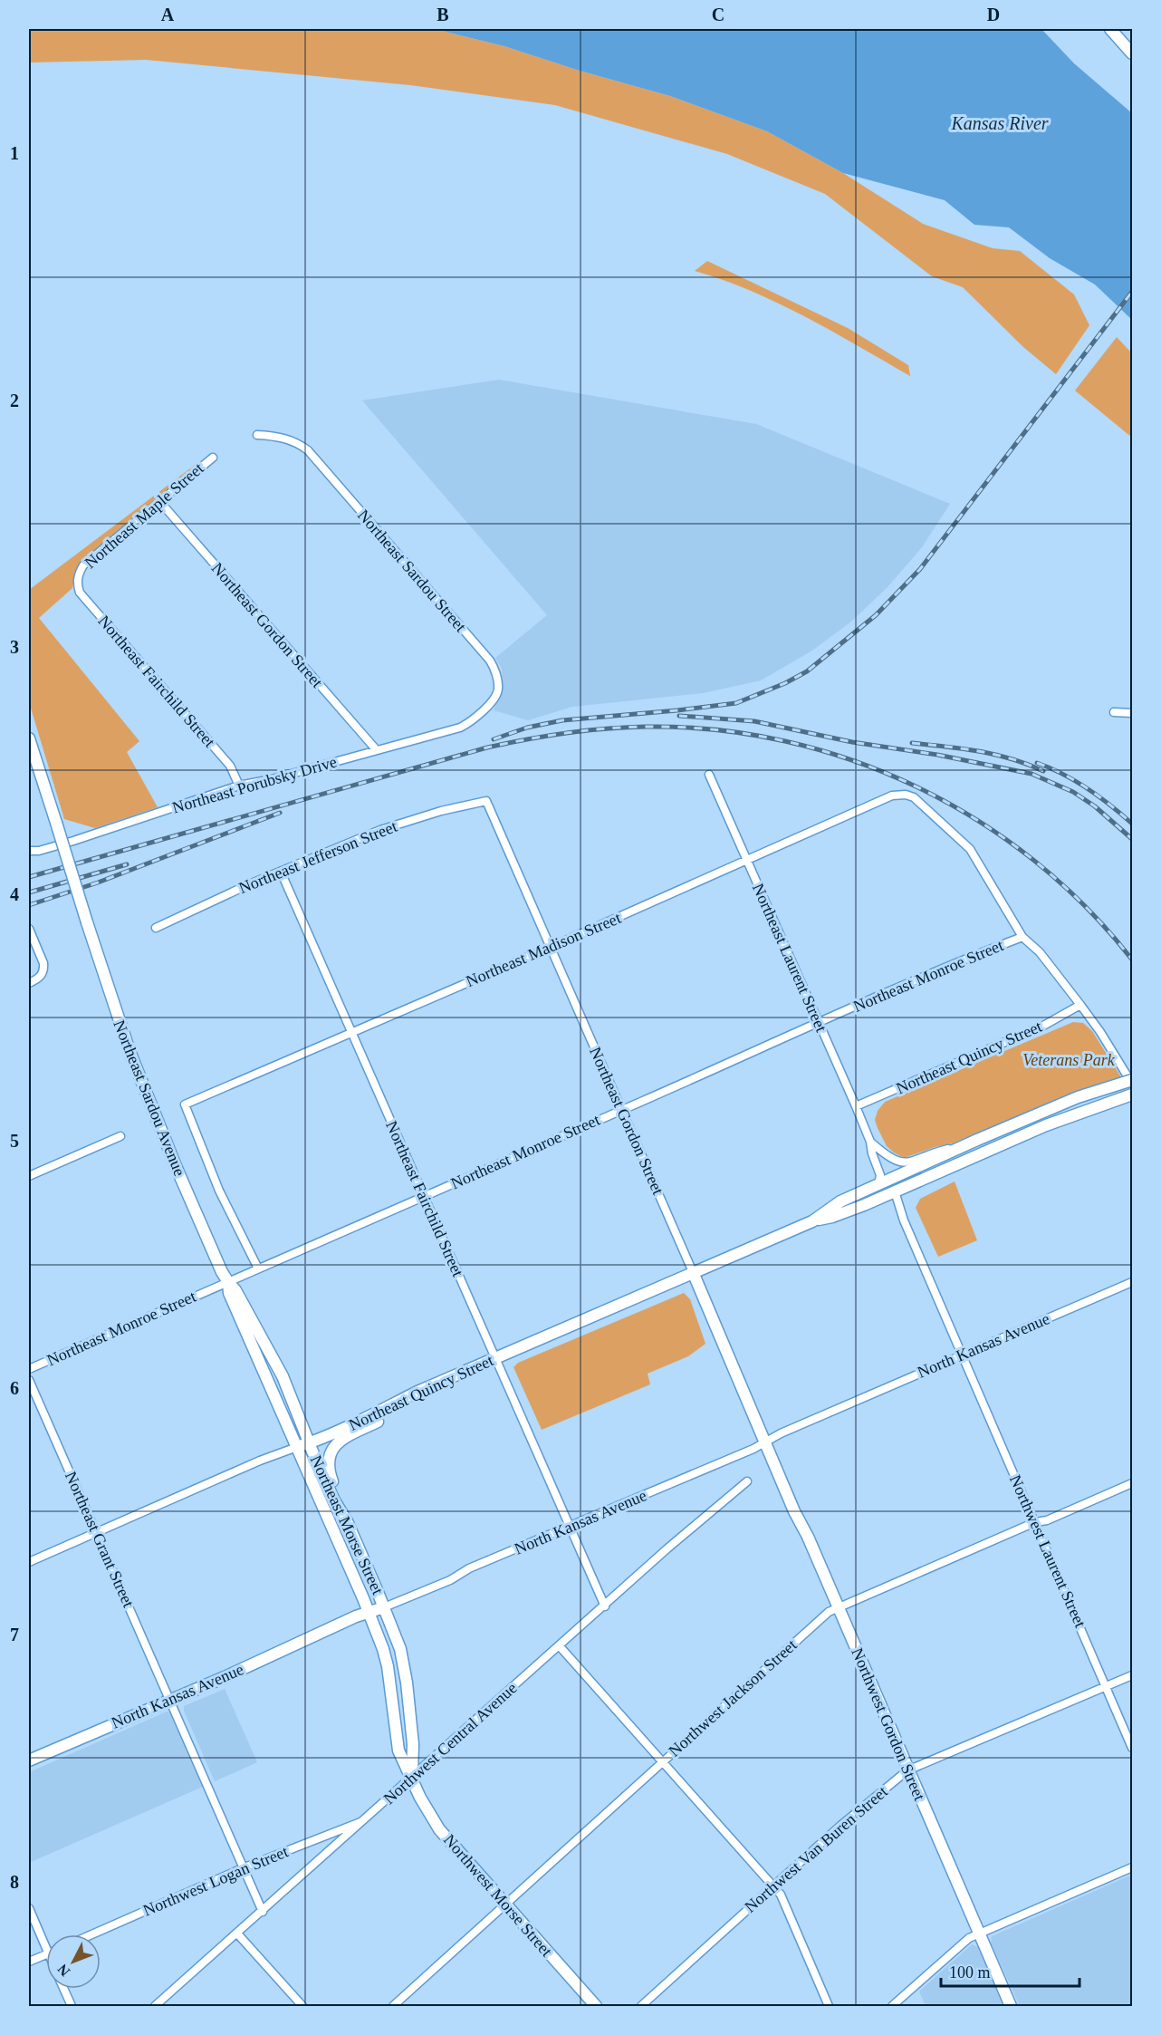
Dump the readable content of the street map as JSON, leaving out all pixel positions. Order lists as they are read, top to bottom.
{
  "streets": {
    "main road": [
      "Northeast Gordon Street",
      "Northeast Quincy Street",
      "Northeast Sardou Avenue",
      "North Kansas Avenue",
      "Northeast Morse Street",
      "Northwest Gordon Street",
      "Northwest Morse Street"
    ],
    "street": [
      "Northeast Maple Street",
      "Northeast Sardou Street",
      "Northeast Fairchild Street",
      "Northeast Porubsky Drive",
      "Northeast Jefferson Street",
      "Northeast Madison Street",
      "Northeast Laurent Street",
      "Northeast Monroe Street",
      "Northeast Grant Street",
      "Northwest Laurent Street",
      "Northwest Jackson Street",
      "Northwest Central Avenue",
      "Northwest Van Buren Street",
      "Northwest Logan Street"
    ]
  },
  "crossings": [
    ["Northeast Maple Street", "Northeast Gordon Street"],
    ["Northeast Maple Street", "Northeast Fairchild Street"],
    ["Northeast Sardou Street", "Northeast Porubsky Drive"],
    ["Northeast Gordon Street", "Northeast Porubsky Drive"],
    ["Northeast Gordon Street", "Northeast Jefferson Street"],
    ["Northeast Gordon Street", "Northeast Madison Street"],
    ["Northeast Gordon Street", "Northeast Monroe Street"],
    ["Northeast Gordon Street", "Northeast Quincy Street"],
    ["Northeast Gordon Street", "North Kansas Avenue"],
    ["Northeast Gordon Street", "Northwest Gordon Street"],
    ["Northeast Fairchild Street", "Northeast Porubsky Drive"],
    ["Northeast Fairchild Street", "Northeast Jefferson Street"],
    ["Northeast Fairchild Street", "Northeast Madison Street"],
    ["Northeast Fairchild Street", "Northeast Monroe Street"],
    ["Northeast Fairchild Street", "Northeast Quincy Street"],
    ["Northeast Fairchild Street", "North Kansas Avenue"],
    ["Northeast Fairchild Street", "Northwest Central Avenue"],
    ["Northeast Madison Street", "Northeast Laurent Street"],
    ["Northeast Madison Street", "Northeast Monroe Street"],
    ["Northeast Laurent Street", "Northeast Monroe Street"],
    ["Northeast Laurent Street", "Northeast Quincy Street"],
    ["Northeast Monroe Street", "Northeast Sardou Avenue"],
    ["Northeast Quincy Street", "Northeast Sardou Avenue"],
    ["Northeast Quincy Street", "Northeast Morse Street"],
    ["Northeast Quincy Street", "Northeast Grant Street"],
    ["Northeast Sardou Avenue", "Northeast Morse Street"],
    ["North Kansas Avenue", "Northeast Morse Street"],
    ["North Kansas Avenue", "Northeast Grant Street"],
    ["North Kansas Avenue", "Northwest Laurent Street"],
    ["North Kansas Avenue", "Northwest Gordon Street"],
    ["North Kansas Avenue", "Northwest Morse Street"],
    ["Northeast Morse Street", "Northwest Morse Street"],
    ["Northeast Grant Street", "Northwest Central Avenue"],
    ["Northeast Grant Street", "Northwest Logan Street"],
    ["Northwest Laurent Street", "Northwest Jackson Street"],
    ["Northwest Laurent Street", "Northwest Van Buren Street"],
    ["Northwest Jackson Street", "Northwest Gordon Street"],
    ["Northwest Jackson Street", "Northwest Morse Street"],
    ["Northwest Gordon Street", "Northwest Van Buren Street"],
    ["Northwest Central Avenue", "Northwest Logan Street"],
    ["Northwest Central Avenue", "Northwest Morse Street"]
  ],
  "water": ["Kansas River"],
  "parks": ["Veterans Park"],
  "scale_bar": "100 m",
  "north": "bottom left",
  "grid": {
    "columns": [
      "A",
      "B",
      "C",
      "D"
    ],
    "rows": [
      "1",
      "2",
      "3",
      "4",
      "5",
      "6",
      "7",
      "8"
    ]
  }
}
